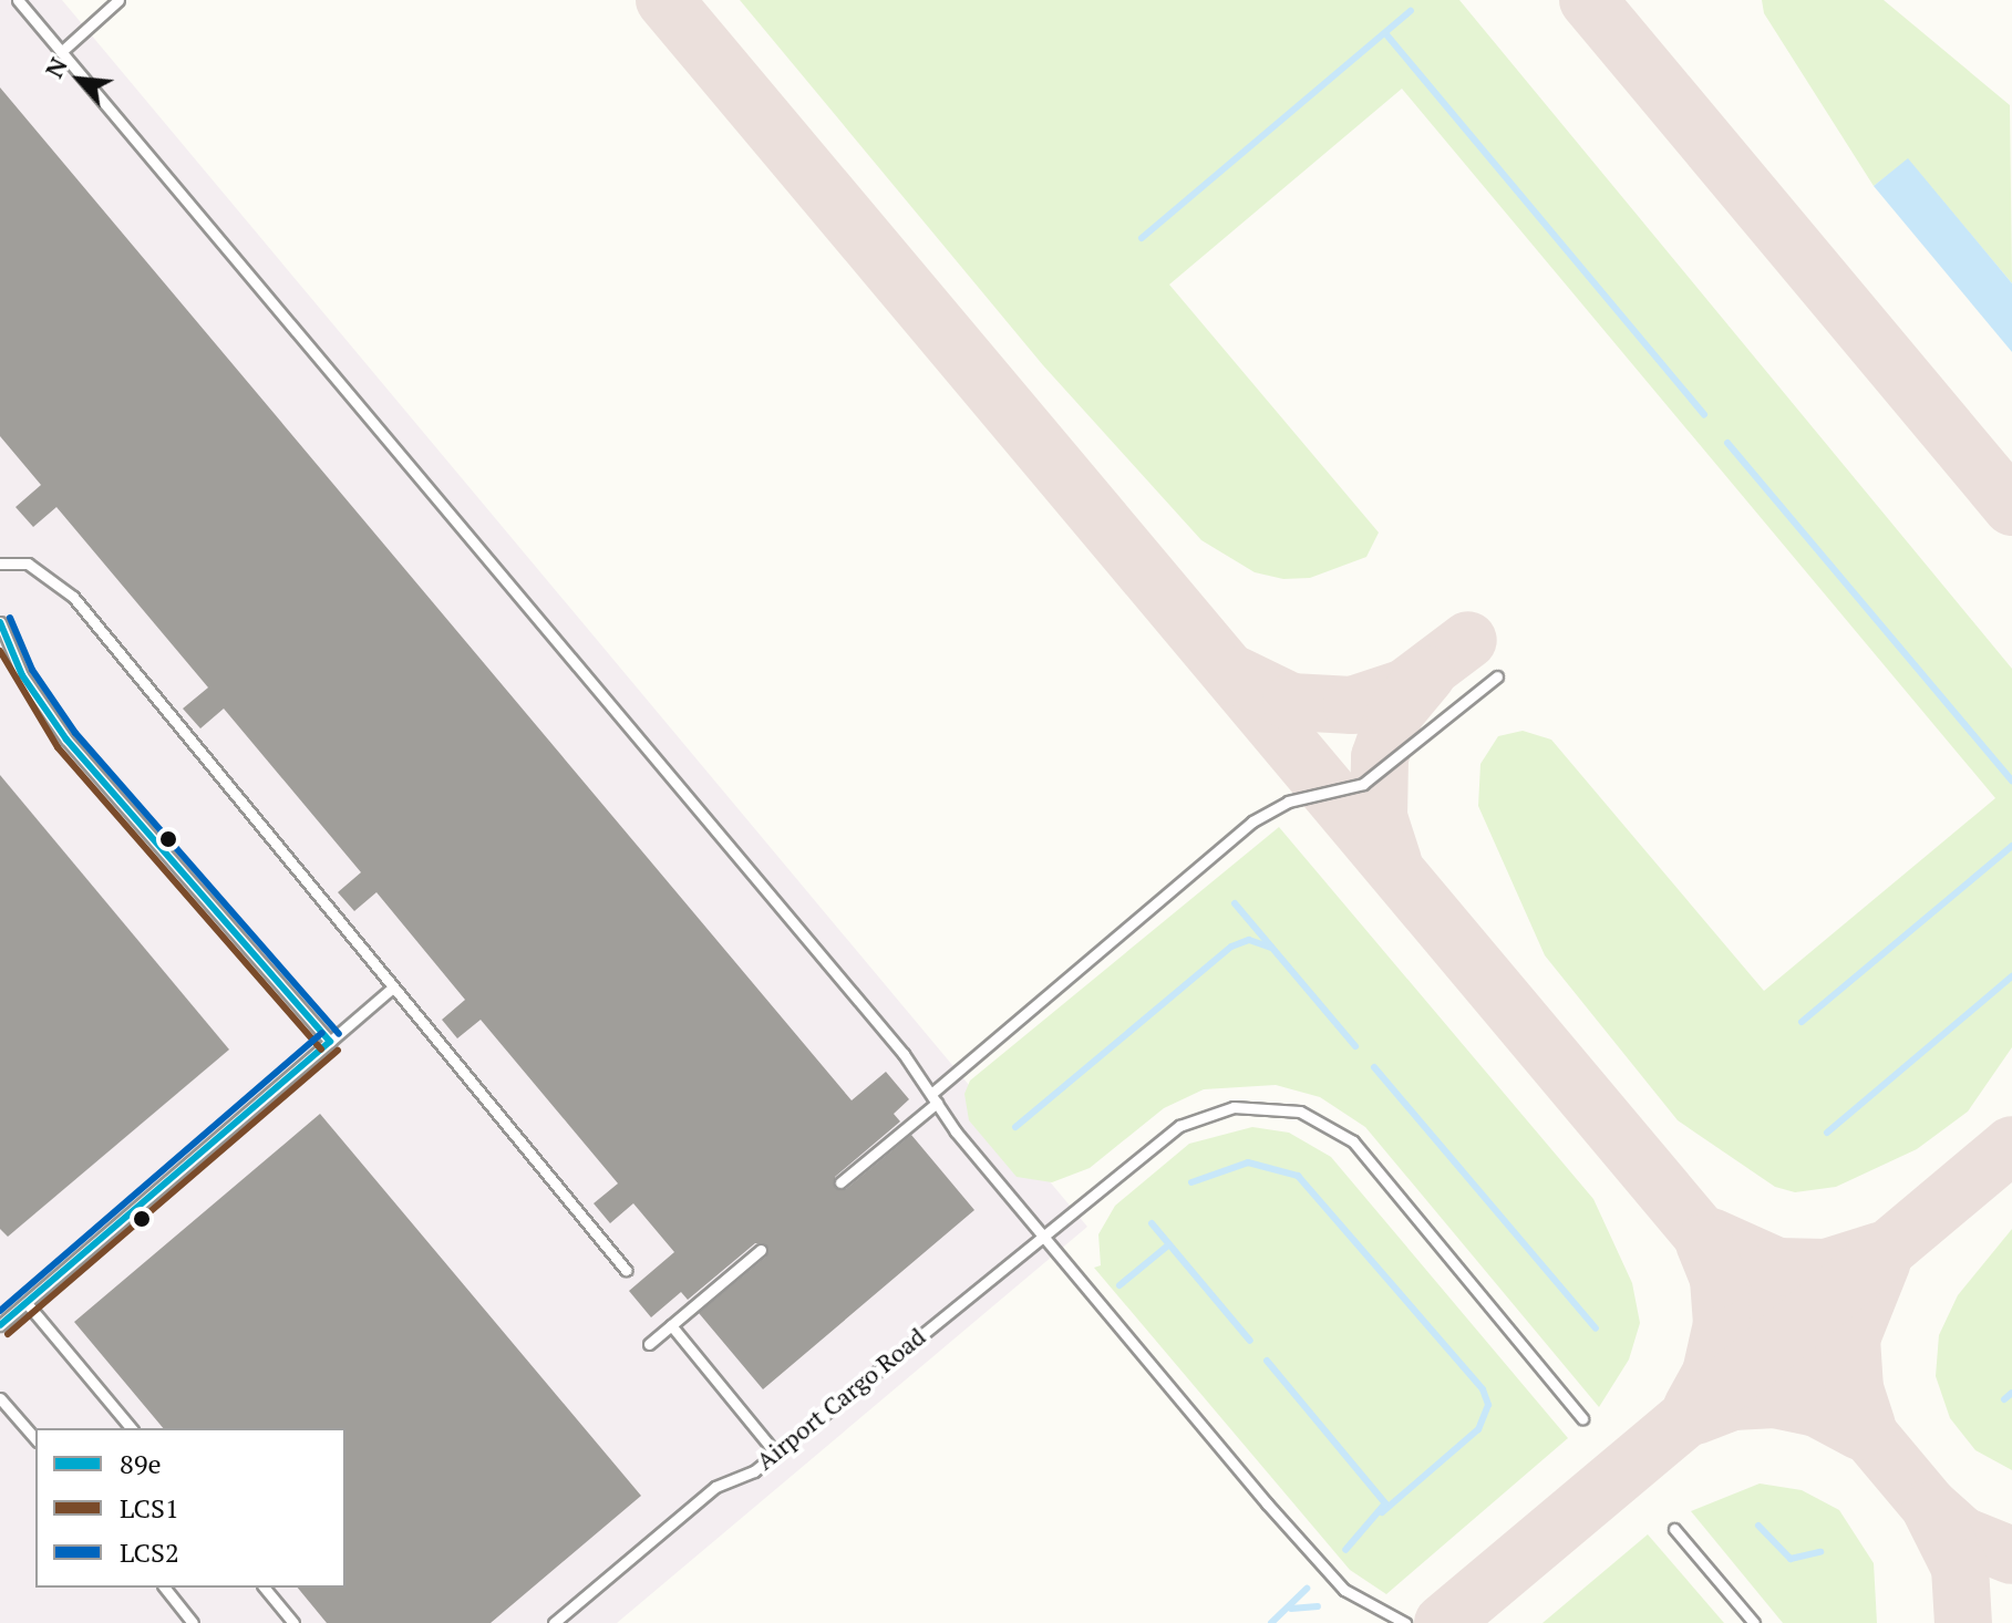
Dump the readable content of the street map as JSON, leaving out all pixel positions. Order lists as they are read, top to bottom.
{
  "streets": {
    "lane": ["Airport Cargo Road"]
  },
  "lines": ["transit line LCS2", "transit line 89e", "transit line LCS1"],
  "legend": ["89e", "LCS1", "LCS2"],
  "north": "top left"
}
